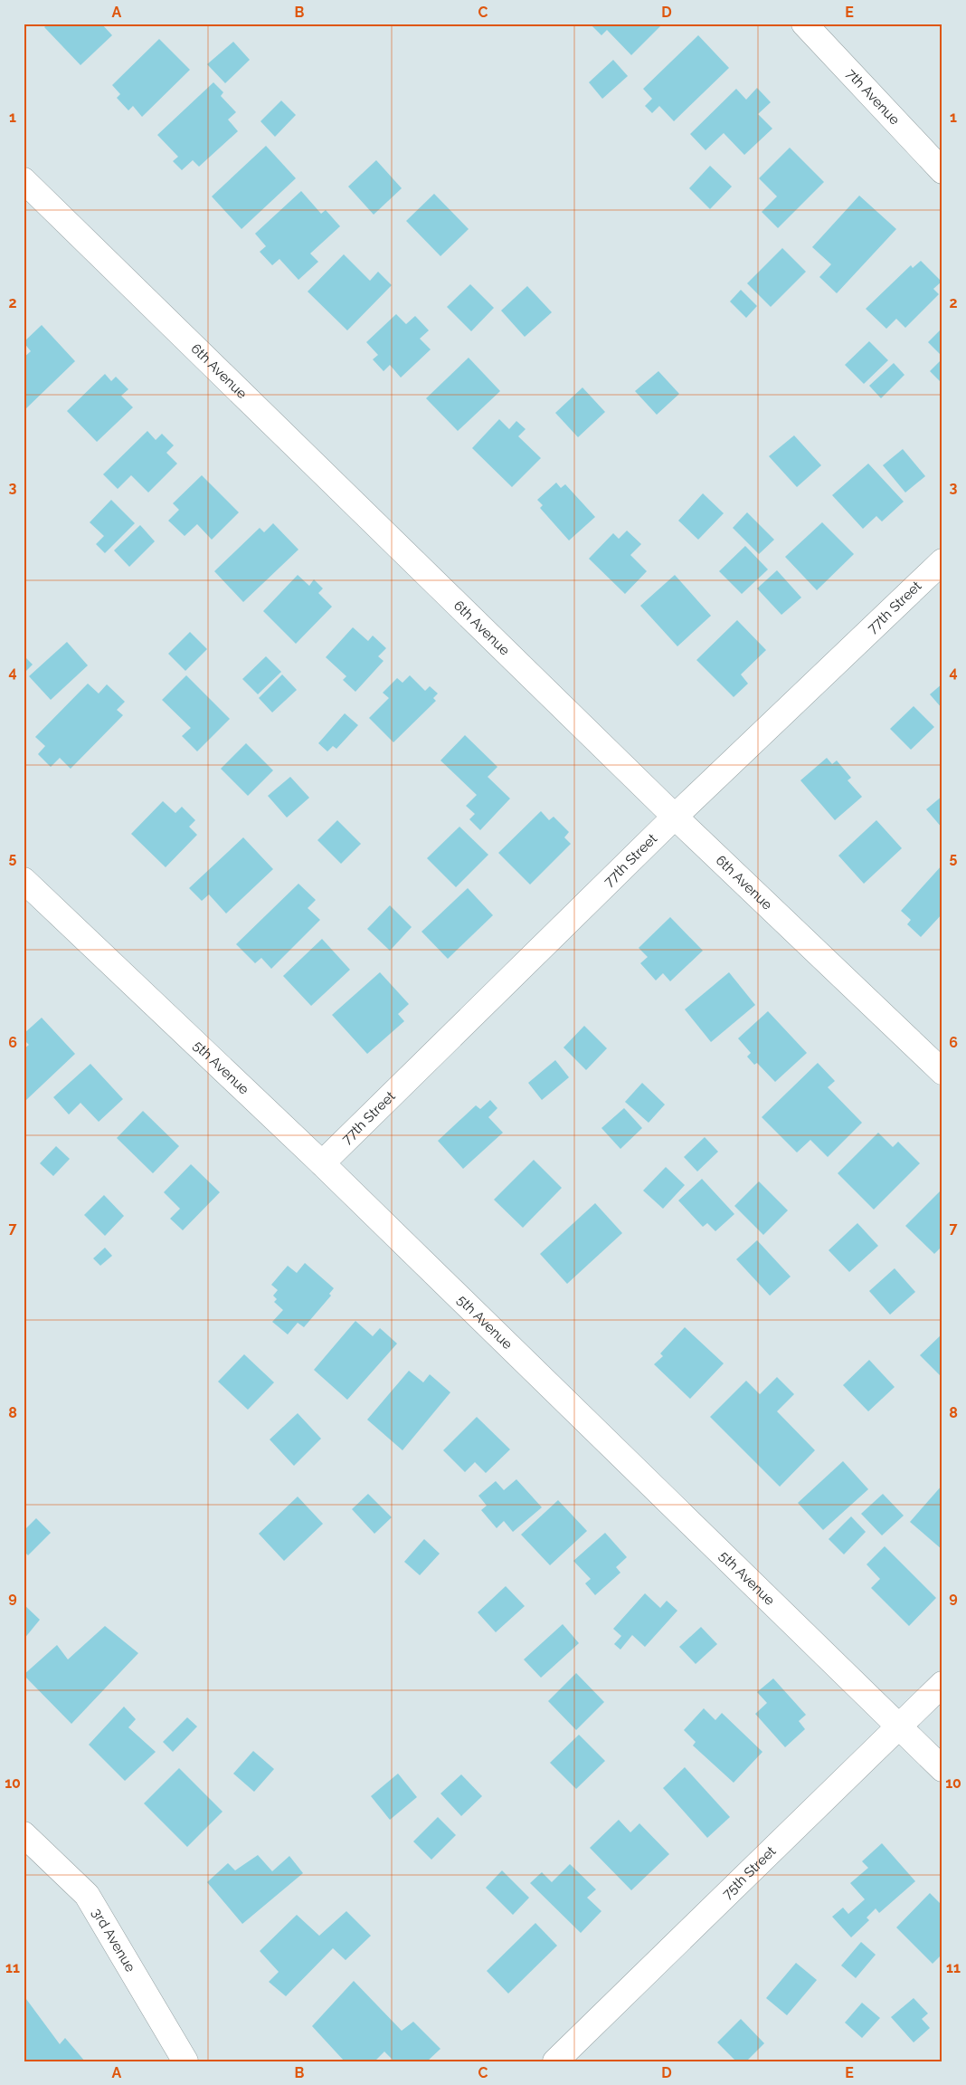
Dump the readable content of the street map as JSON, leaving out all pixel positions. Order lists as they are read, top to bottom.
{
  "streets": {
    "street": [
      "7th Avenue",
      "6th Avenue",
      "77th Street",
      "5th Avenue",
      "75th Street",
      "3rd Avenue"
    ]
  },
  "crossings": [
    ["6th Avenue", "77th Street"],
    ["77th Street", "5th Avenue"],
    ["5th Avenue", "75th Street"]
  ],
  "grid": {
    "columns": [
      "A",
      "B",
      "C",
      "D",
      "E"
    ],
    "rows": [
      "1",
      "2",
      "3",
      "4",
      "5",
      "6",
      "7",
      "8",
      "9",
      "10",
      "11"
    ]
  }
}
